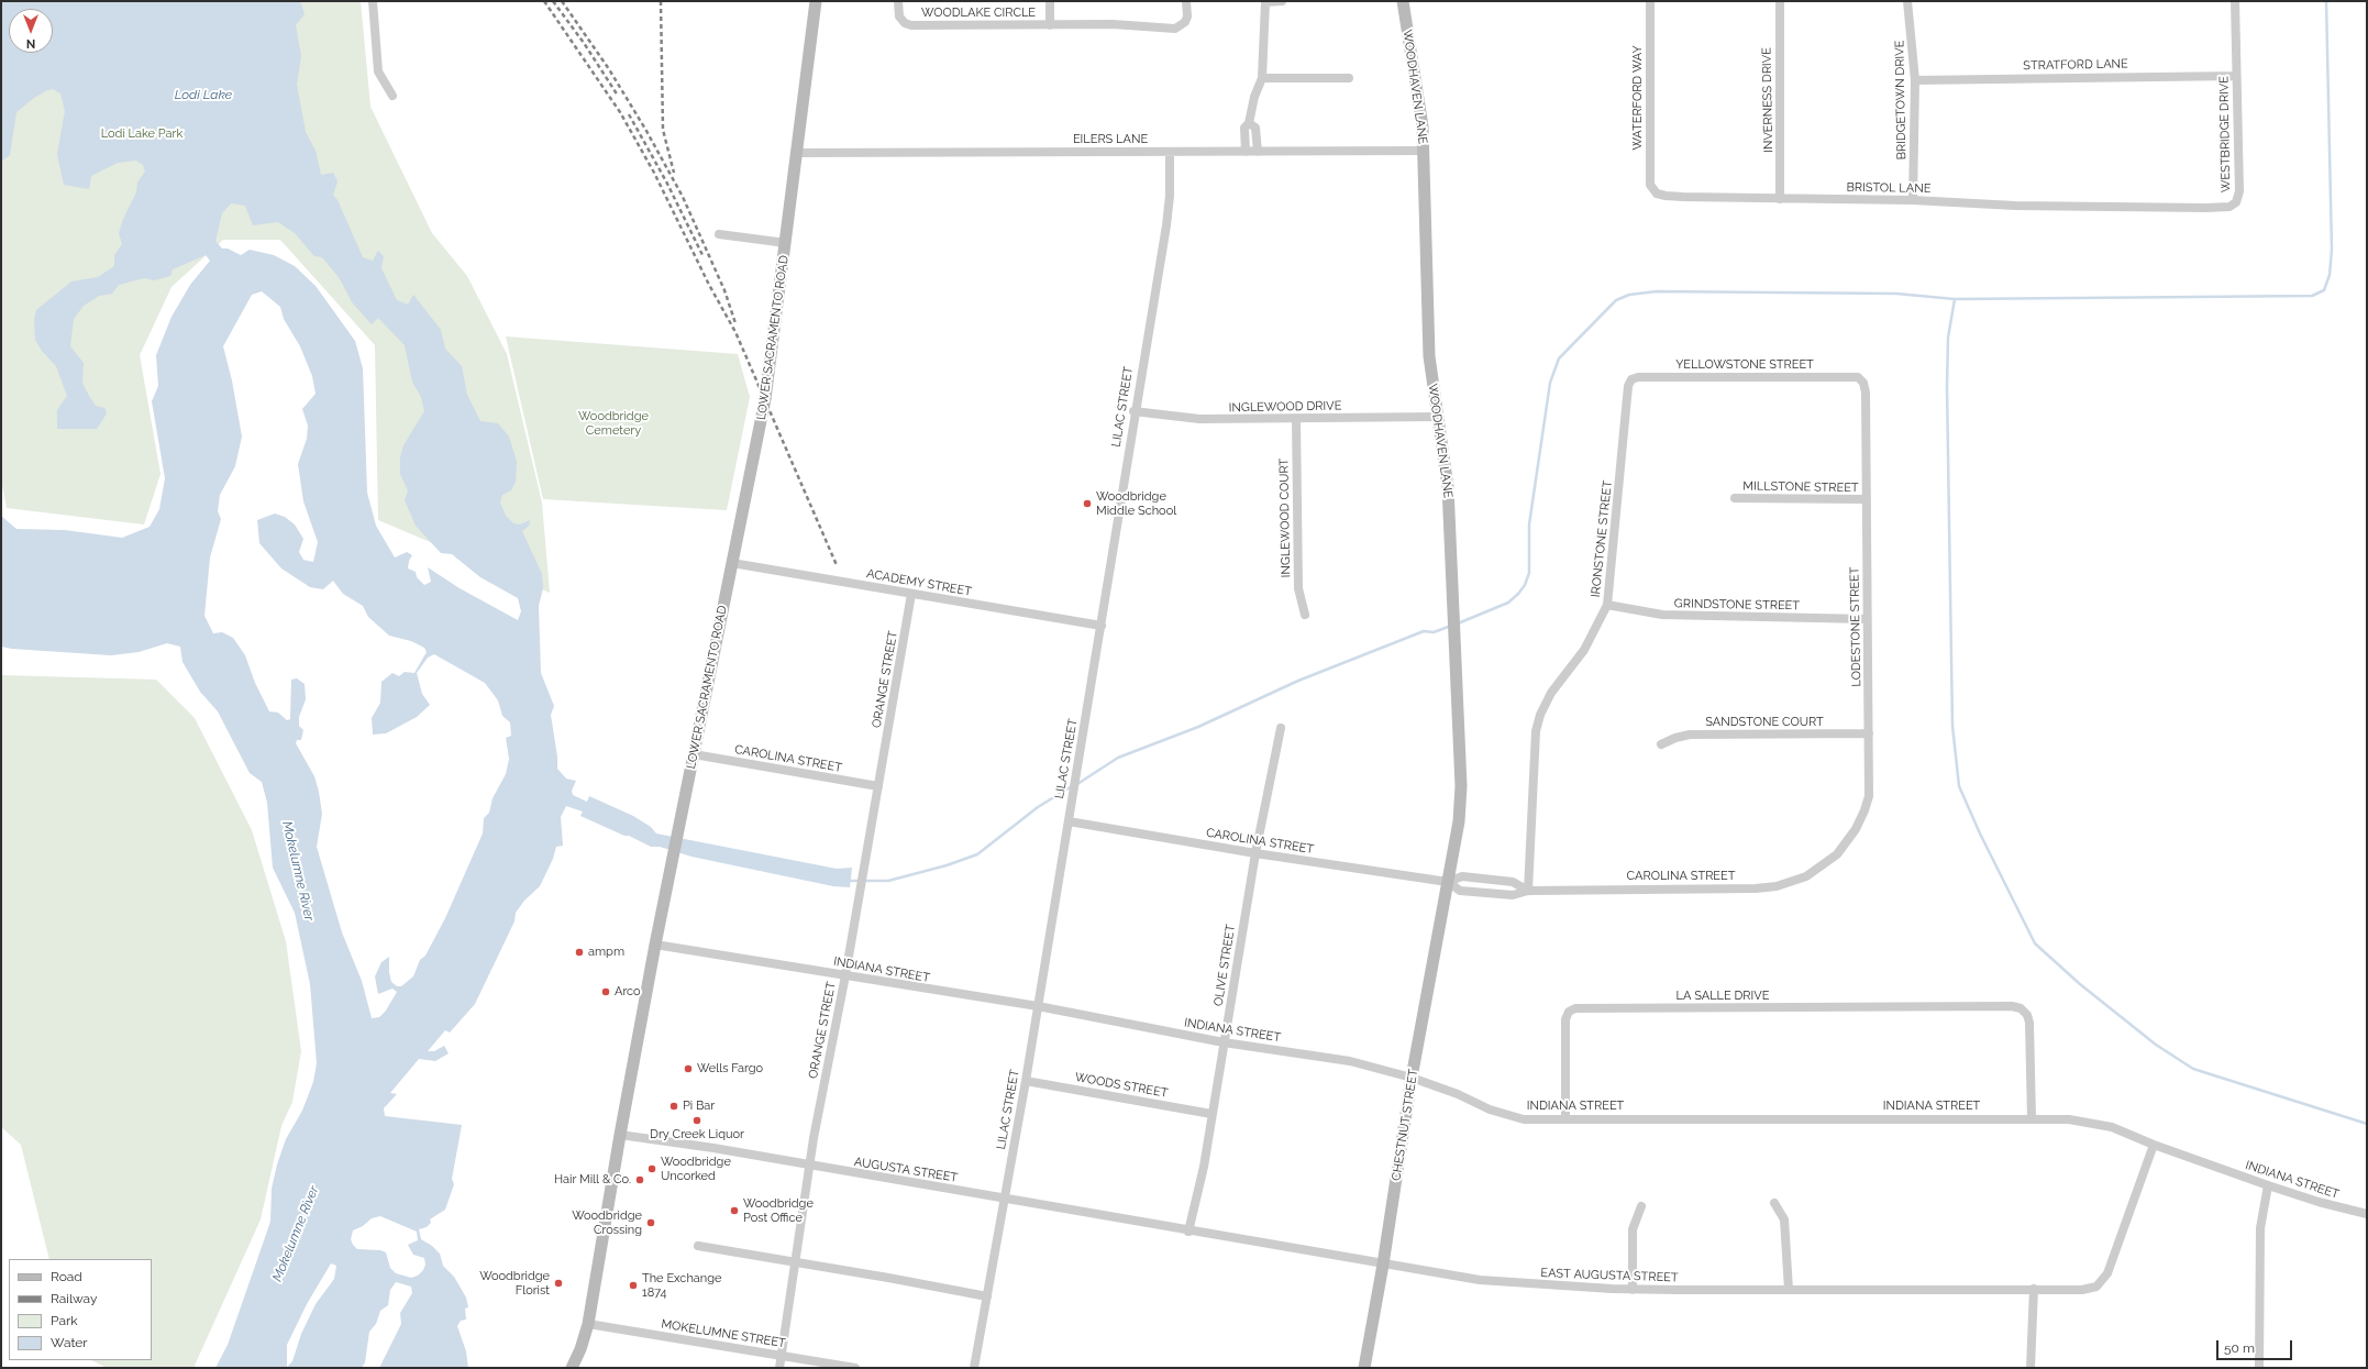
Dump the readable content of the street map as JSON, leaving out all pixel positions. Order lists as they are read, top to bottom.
{
  "streets": {
    "main road": ["WOODHAVEN LANE", "LOWER SACRAMENTO ROAD", "CHESTNUT STREET"],
    "street": [
      "WOODLAKE CIRCLE",
      "STRATFORD LANE",
      "WATERFORD WAY",
      "INVERNESS DRIVE",
      "BRIDGETOWN DRIVE",
      "WESTBRIDGE DRIVE",
      "EILERS LANE",
      "BRISTOL LANE",
      "YELLOWSTONE STREET",
      "LILAC STREET",
      "INGLEWOOD DRIVE",
      "MILLSTONE STREET",
      "INGLEWOOD COURT",
      "IRONSTONE STREET",
      "ACADEMY STREET",
      "GRINDSTONE STREET",
      "LODESTONE STREET",
      "ORANGE STREET",
      "SANDSTONE COURT",
      "CAROLINA STREET",
      "OLIVE STREET",
      "INDIANA STREET",
      "LA SALLE DRIVE",
      "WOODS STREET",
      "AUGUSTA STREET",
      "EAST AUGUSTA STREET",
      "MOKELUMNE STREET"
    ]
  },
  "crossings": [
    ["STRATFORD LANE", "BRIDGETOWN DRIVE"],
    ["STRATFORD LANE", "WESTBRIDGE DRIVE"],
    ["WOODHAVEN LANE", "EILERS LANE"],
    ["WOODHAVEN LANE", "INGLEWOOD DRIVE"],
    ["WOODHAVEN LANE", "CAROLINA STREET"],
    ["WOODHAVEN LANE", "CHESTNUT STREET"],
    ["WATERFORD WAY", "BRISTOL LANE"],
    ["INVERNESS DRIVE", "BRISTOL LANE"],
    ["BRIDGETOWN DRIVE", "BRISTOL LANE"],
    ["WESTBRIDGE DRIVE", "BRISTOL LANE"],
    ["EILERS LANE", "LOWER SACRAMENTO ROAD"],
    ["EILERS LANE", "LILAC STREET"],
    ["LOWER SACRAMENTO ROAD", "ACADEMY STREET"],
    ["LOWER SACRAMENTO ROAD", "CAROLINA STREET"],
    ["LOWER SACRAMENTO ROAD", "INDIANA STREET"],
    ["LOWER SACRAMENTO ROAD", "AUGUSTA STREET"],
    ["LOWER SACRAMENTO ROAD", "MOKELUMNE STREET"],
    ["YELLOWSTONE STREET", "IRONSTONE STREET"],
    ["YELLOWSTONE STREET", "LODESTONE STREET"],
    ["LILAC STREET", "INGLEWOOD DRIVE"],
    ["LILAC STREET", "ACADEMY STREET"],
    ["LILAC STREET", "CAROLINA STREET"],
    ["LILAC STREET", "INDIANA STREET"],
    ["LILAC STREET", "WOODS STREET"],
    ["LILAC STREET", "AUGUSTA STREET"],
    ["INGLEWOOD DRIVE", "INGLEWOOD COURT"],
    ["MILLSTONE STREET", "LODESTONE STREET"],
    ["IRONSTONE STREET", "GRINDSTONE STREET"],
    ["IRONSTONE STREET", "CAROLINA STREET"],
    ["ACADEMY STREET", "ORANGE STREET"],
    ["GRINDSTONE STREET", "LODESTONE STREET"],
    ["LODESTONE STREET", "SANDSTONE COURT"],
    ["LODESTONE STREET", "CAROLINA STREET"],
    ["ORANGE STREET", "CAROLINA STREET"],
    ["ORANGE STREET", "INDIANA STREET"],
    ["ORANGE STREET", "AUGUSTA STREET"],
    ["ORANGE STREET", "MOKELUMNE STREET"],
    ["CAROLINA STREET", "OLIVE STREET"],
    ["CAROLINA STREET", "CHESTNUT STREET"],
    ["OLIVE STREET", "INDIANA STREET"],
    ["OLIVE STREET", "WOODS STREET"],
    ["OLIVE STREET", "AUGUSTA STREET"],
    ["OLIVE STREET", "EAST AUGUSTA STREET"],
    ["INDIANA STREET", "LA SALLE DRIVE"],
    ["INDIANA STREET", "CHESTNUT STREET"],
    ["INDIANA STREET", "EAST AUGUSTA STREET"],
    ["CHESTNUT STREET", "EAST AUGUSTA STREET"],
    ["AUGUSTA STREET", "EAST AUGUSTA STREET"]
  ],
  "water": ["Lodi Lake", "Mokelumne River"],
  "parks": ["Lodi Lake Park", "Woodbridge Cemetery"],
  "places": [
    "Woodbridge Middle School",
    "ampm",
    "Arco",
    "Wells Fargo",
    "Pi Bar",
    "Dry Creek Liquor",
    "Woodbridge Uncorked",
    "Hair Mill & Co.",
    "Woodbridge Post Office",
    "Woodbridge Crossing",
    "Woodbridge Florist",
    "The Exchange 1874"
  ],
  "legend": [
    "Road",
    "Railway",
    "Park",
    "Water"
  ],
  "scale_bar": "50 m",
  "north": "bottom"
}
